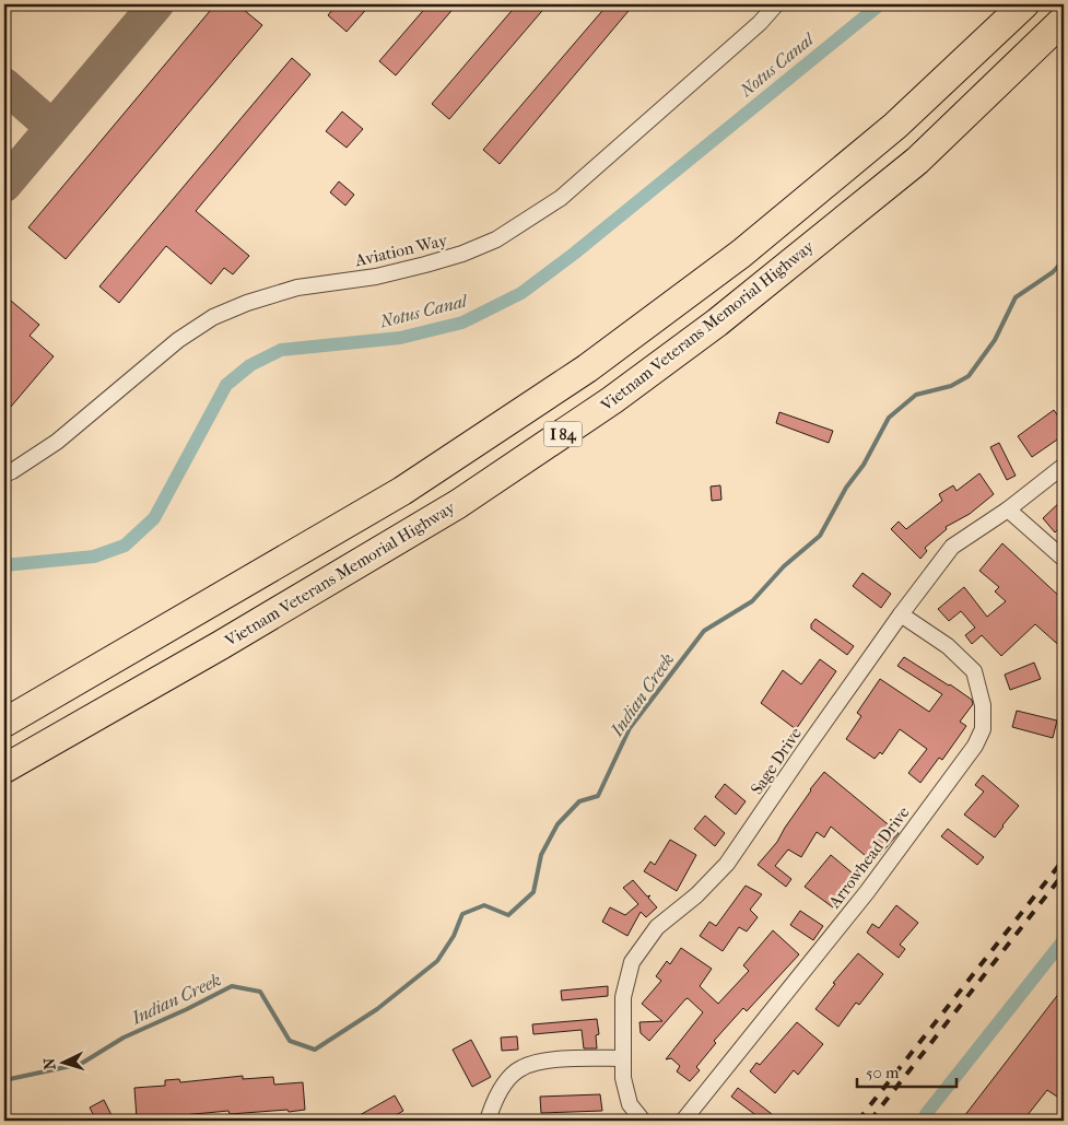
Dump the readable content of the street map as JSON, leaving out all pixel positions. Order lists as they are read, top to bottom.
{
  "streets": {
    "highway": ["Vietnam Veterans Memorial Highway", "I 84"],
    "street": ["Aviation Way", "Sage Drive", "Arrowhead Drive"]
  },
  "crossings": [
    ["Sage Drive", "Arrowhead Drive"]
  ],
  "water": ["Notus Canal", "Indian Creek"],
  "scale_bar": "50 m",
  "north": "left"
}
